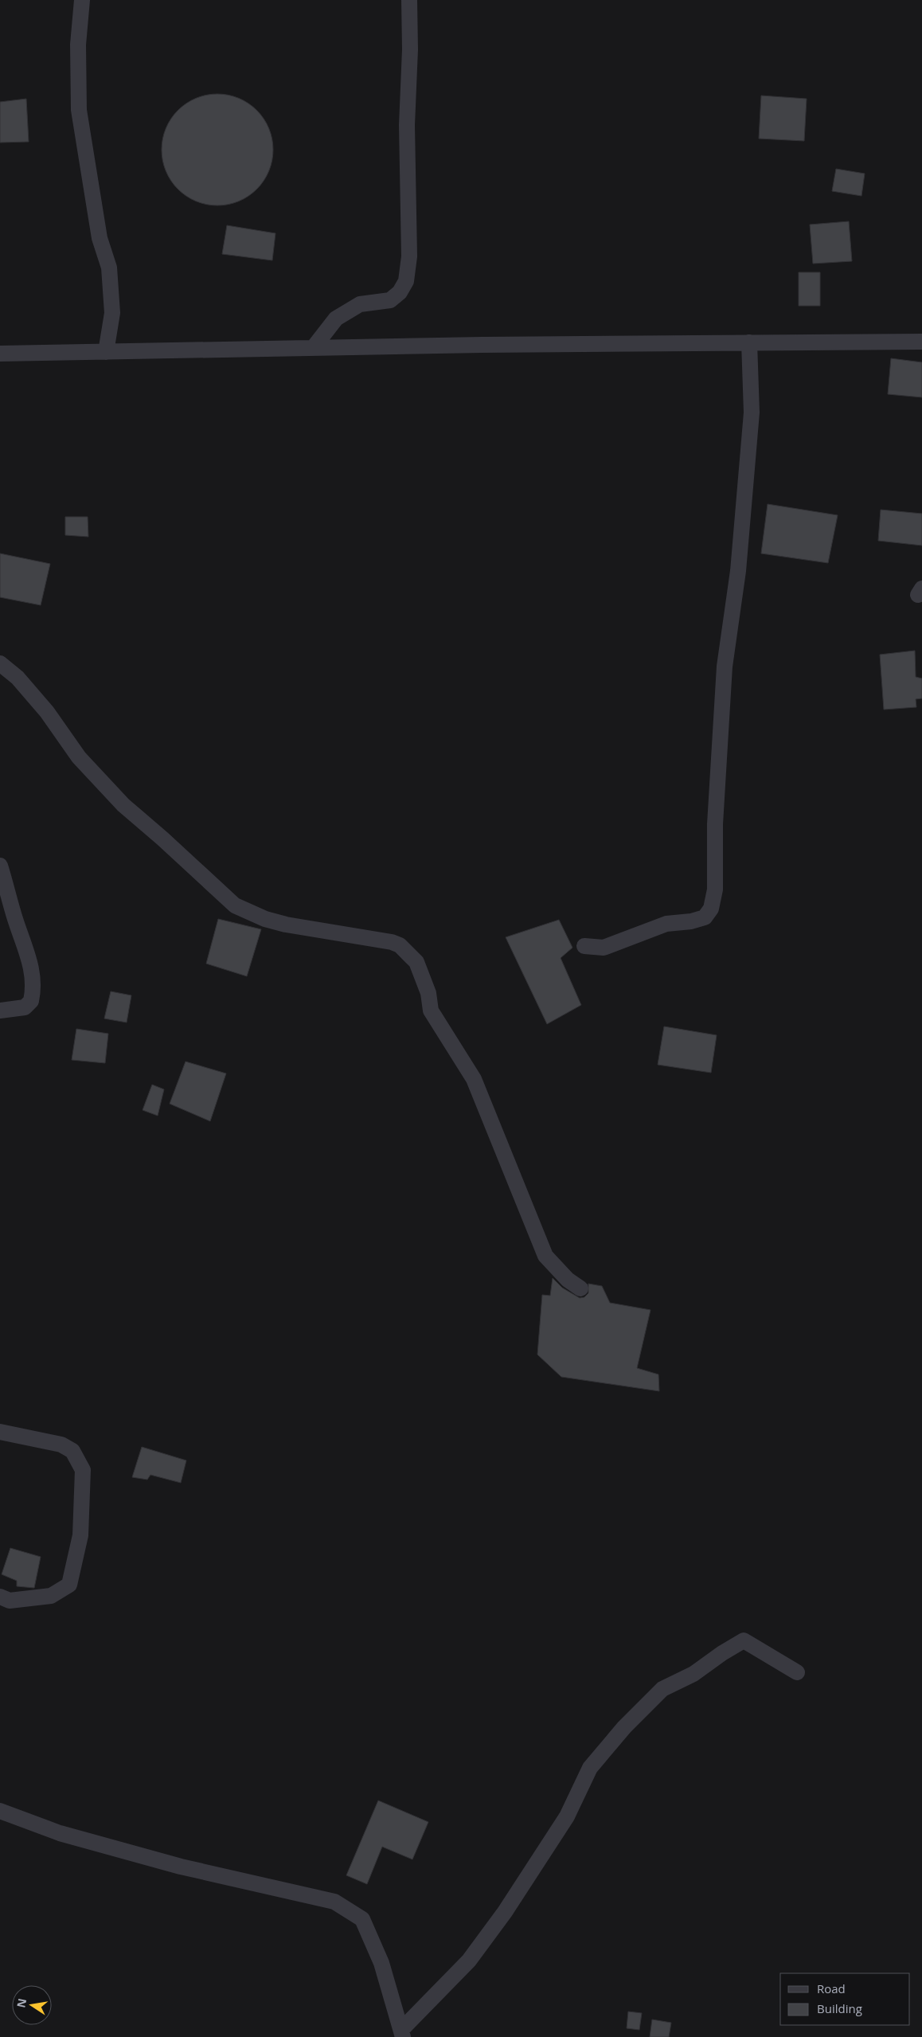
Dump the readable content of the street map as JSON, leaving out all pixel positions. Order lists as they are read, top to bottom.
{
  "legend": ["Road", "Building"],
  "north": "left"
}
